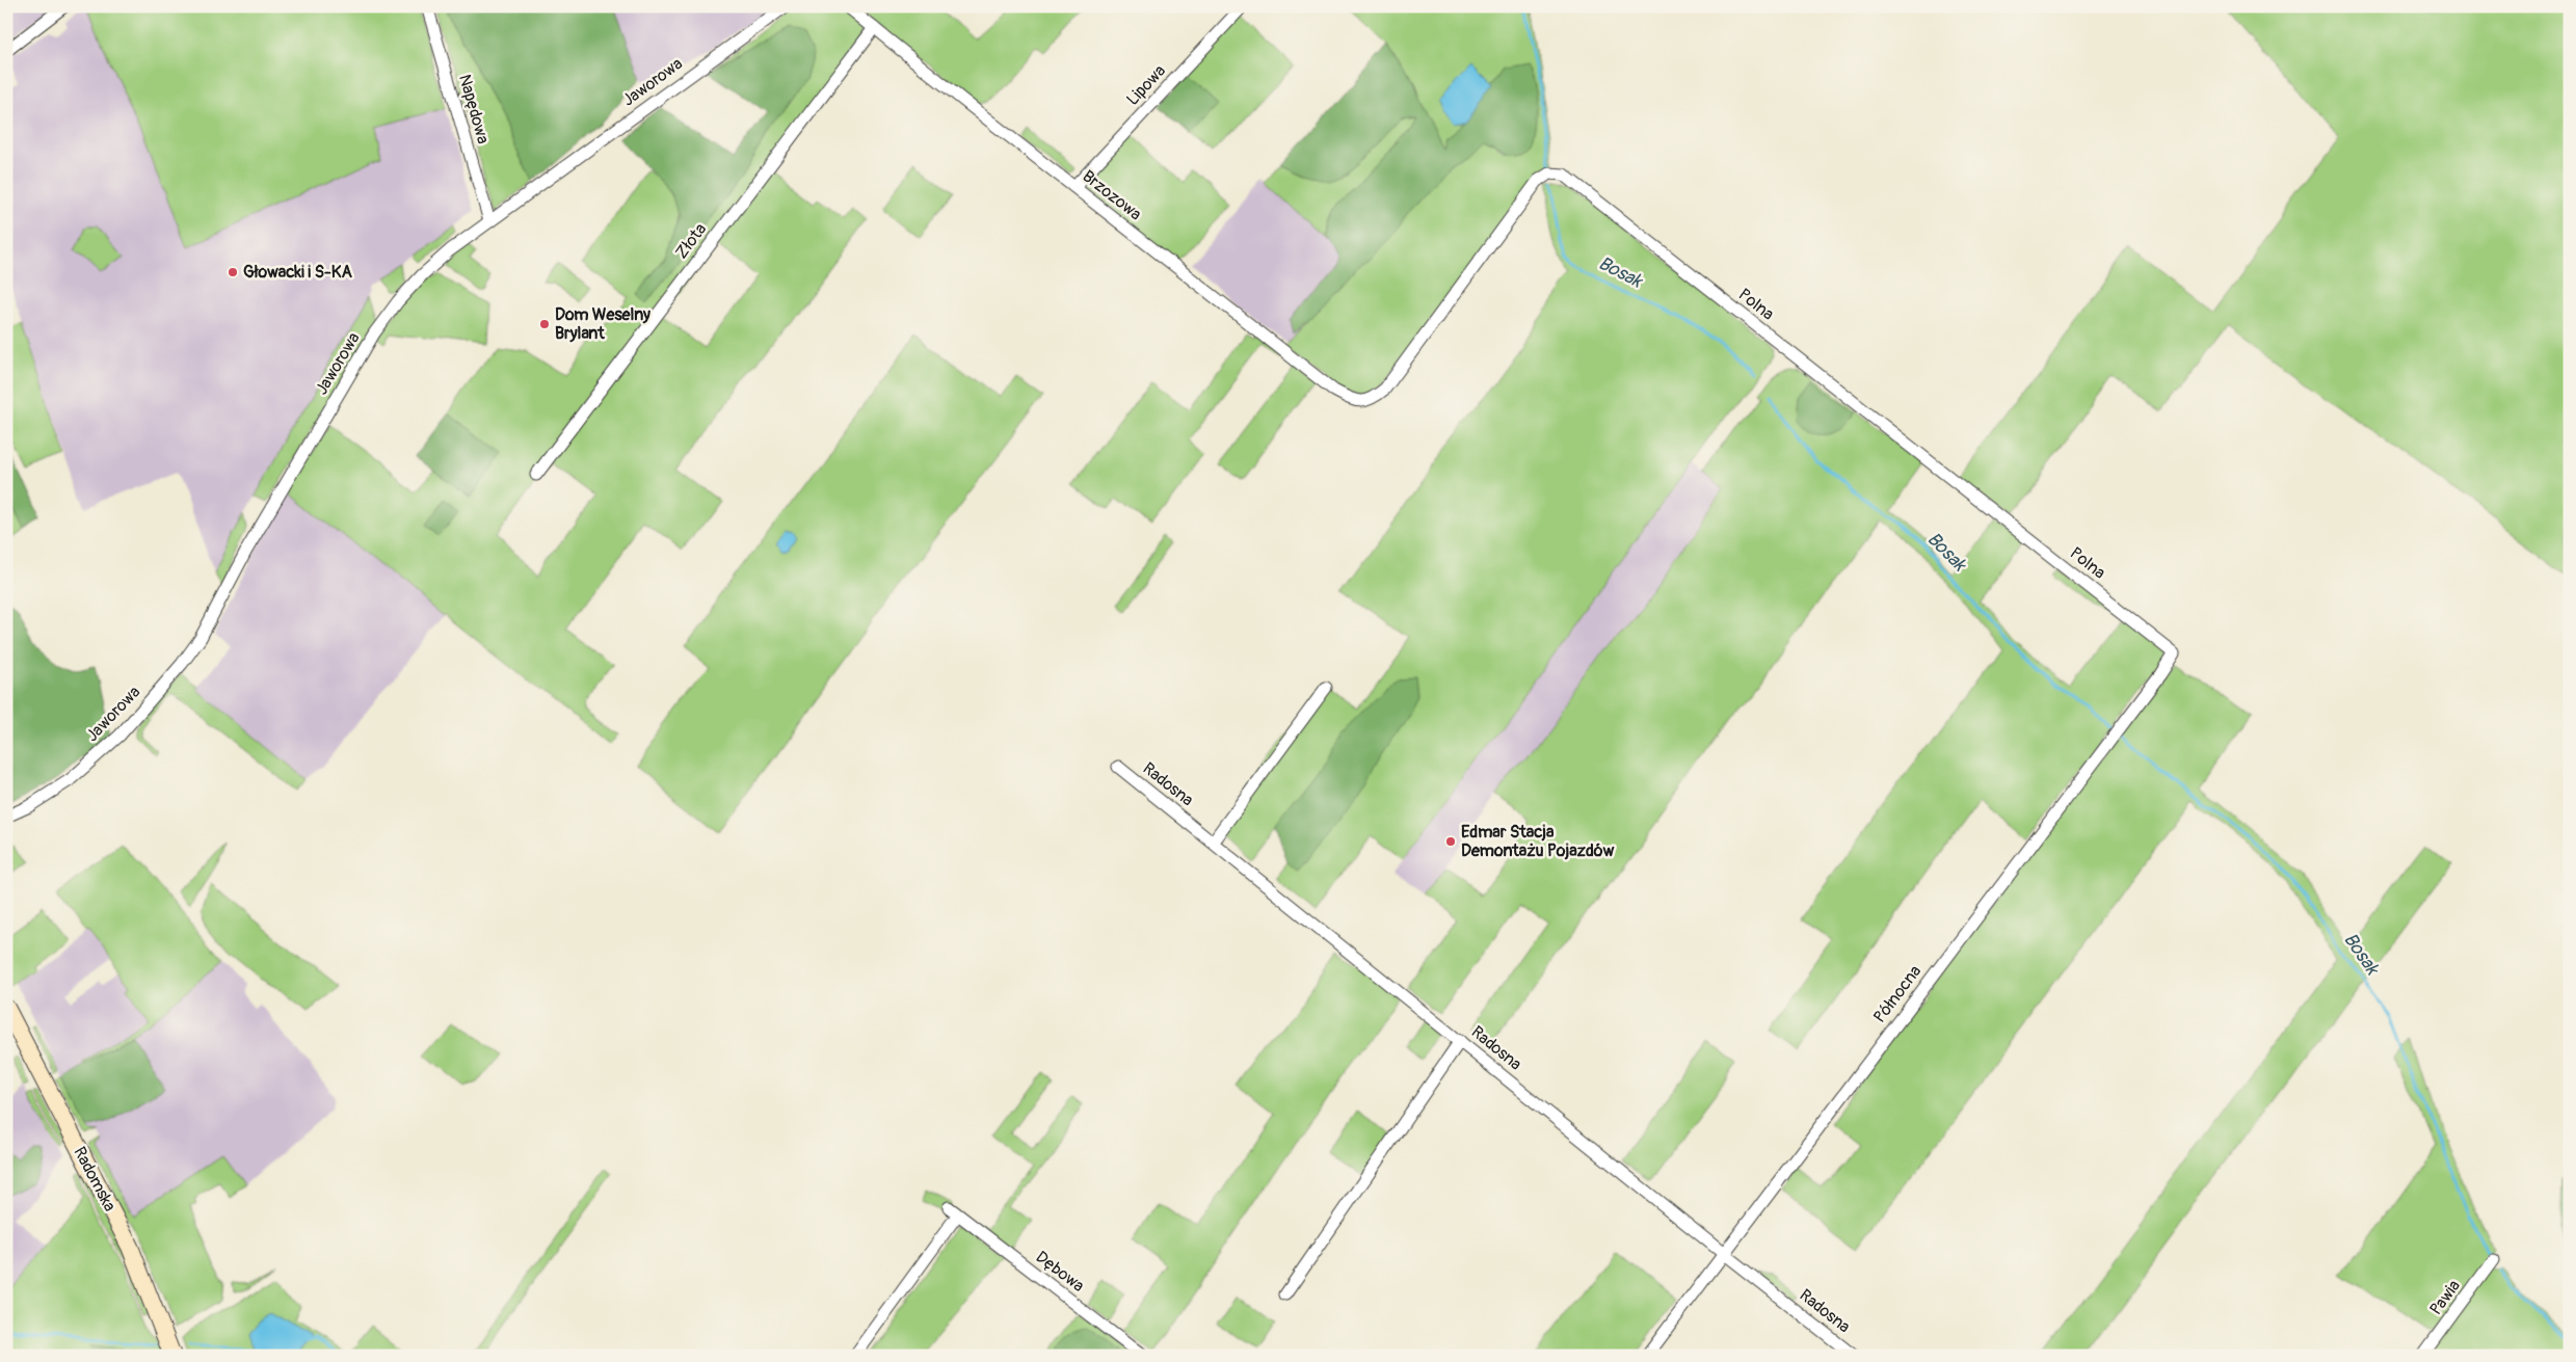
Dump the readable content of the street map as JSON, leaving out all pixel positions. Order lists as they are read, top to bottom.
{
  "streets": {
    "main road": ["Radomska"],
    "street": [
      "Jaworowa",
      "Lipowa",
      "Napędowa",
      "Brzozowa",
      "Złota",
      "Polna",
      "Radosna",
      "Północna",
      "Dębowa",
      "Pawia"
    ]
  },
  "crossings": [
    ["Jaworowa", "Napędowa"],
    ["Lipowa", "Brzozowa"],
    ["Brzozowa", "Złota"],
    ["Brzozowa", "Polna"],
    ["Polna", "Północna"],
    ["Radosna", "Północna"]
  ],
  "water": ["Bosak"],
  "places": ["Głowacki i S-KA", "Dom Weselny Brylant", "Edmar Stacja Demontażu Pojazdów"]
}
